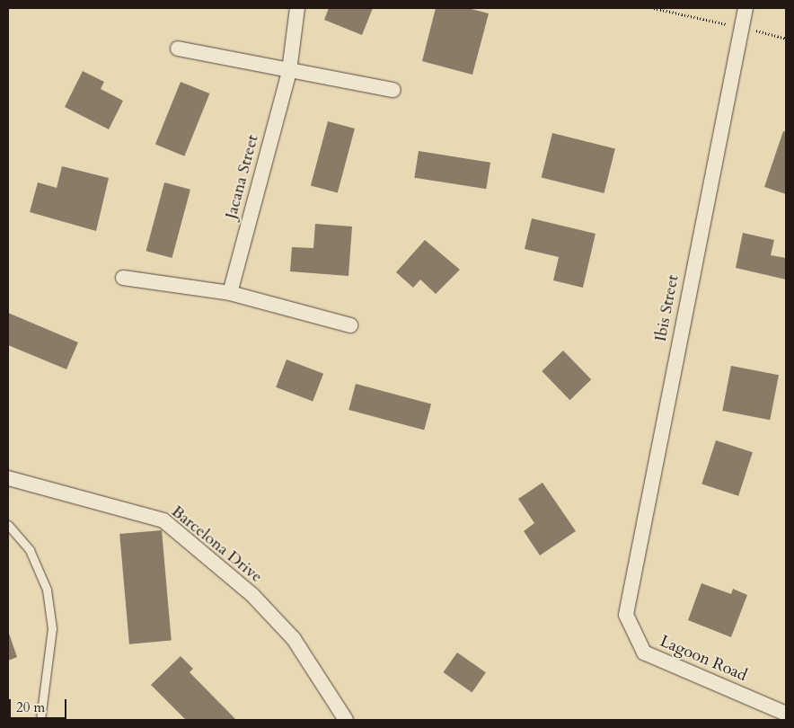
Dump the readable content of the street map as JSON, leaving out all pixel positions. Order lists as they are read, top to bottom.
{
  "streets": {
    "street": [
      "Jacana Street",
      "Ibis Street",
      "Barcelona Drive",
      "Lagoon Road"
    ]
  },
  "crossings": [
    ["Ibis Street", "Lagoon Road"]
  ],
  "scale_bar": "20 m"
}
